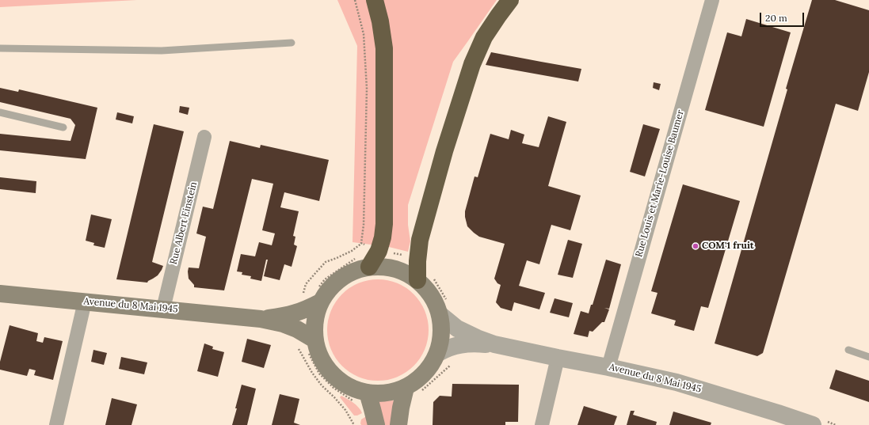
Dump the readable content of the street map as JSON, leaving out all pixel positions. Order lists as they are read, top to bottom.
{
  "streets": {
    "main road": ["Avenue du 8 Mai 1945"],
    "street": ["Rue Louis et Marie-Louise Baumer", "Rue Albert Einstein"]
  },
  "crossings": [
    ["Rue Louis et Marie-Louise Baumer", "Avenue du 8 Mai 1945"],
    ["Rue Albert Einstein", "Avenue du 8 Mai 1945"]
  ],
  "places": ["COM'1 fruit"],
  "scale_bar": "20 m"
}
